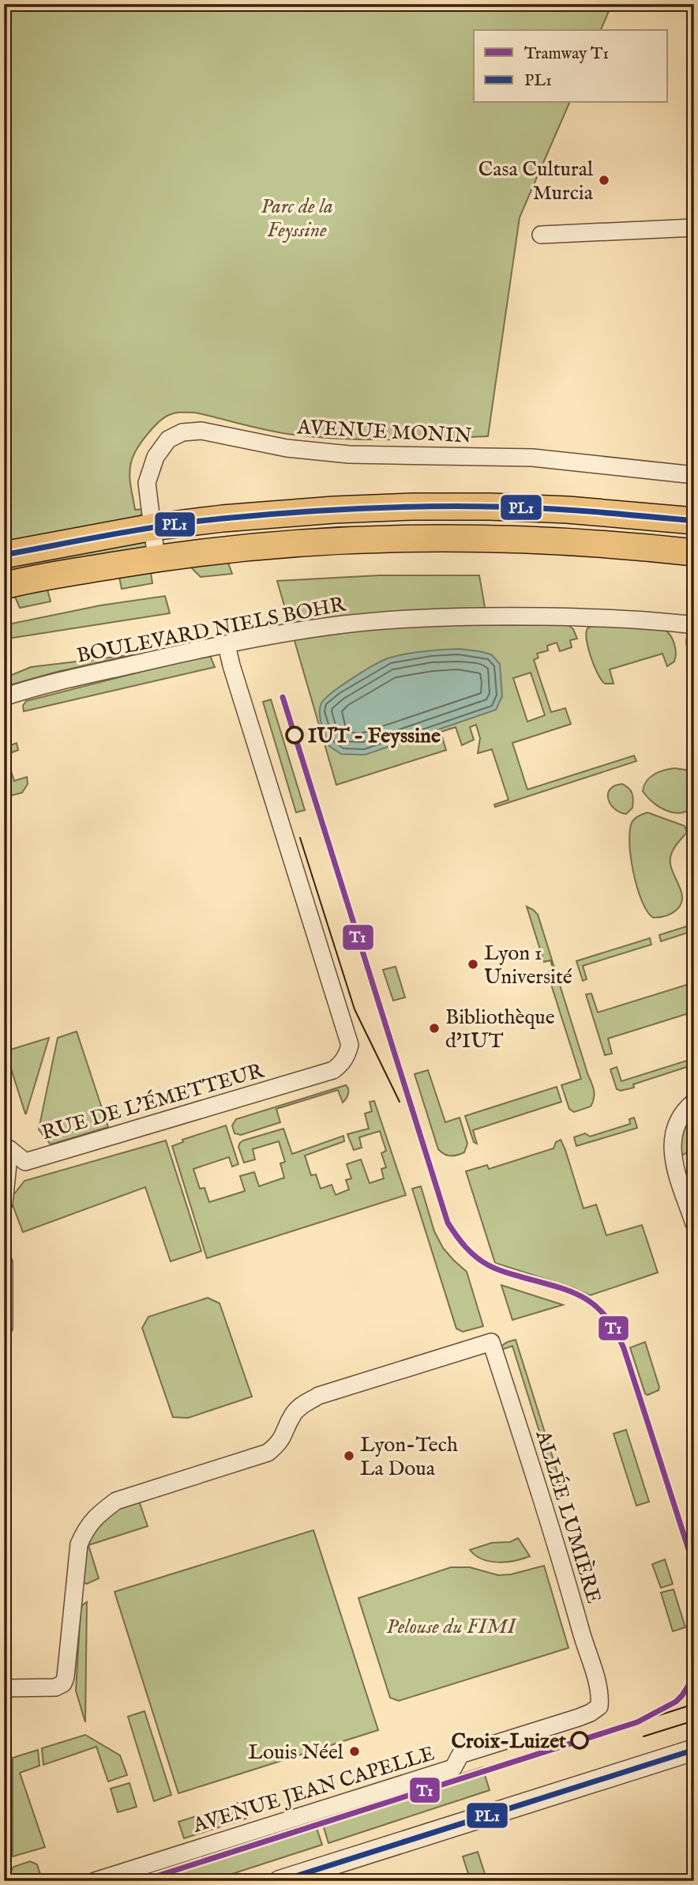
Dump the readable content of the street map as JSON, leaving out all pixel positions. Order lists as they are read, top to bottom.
{
  "streets": {
    "street": [
      "AVENUE MONIN",
      "BOULEVARD NIELS BOHR",
      "RUE DE L'ÉMETTEUR",
      "ALLÉE LUMIÈRE",
      "AVENUE JEAN CAPELLE"
    ]
  },
  "crossings": [
    ["BOULEVARD NIELS BOHR", "RUE DE L'ÉMETTEUR"],
    ["ALLÉE LUMIÈRE", "AVENUE JEAN CAPELLE"]
  ],
  "parks": ["Parc de la Feyssine", "Pelouse du FIMI"],
  "places": [
    "Casa Cultural Murcia",
    "IUT - Feyssine",
    "Lyon 1 Université",
    "Bibliothèque d'IUT",
    "Lyon-Tech La Doua",
    "Croix-Luizet",
    "Louis Néel"
  ],
  "lines": ["transit line PL1", "tram line T1"],
  "legend": ["Tramway T1", "PL1"]
}
